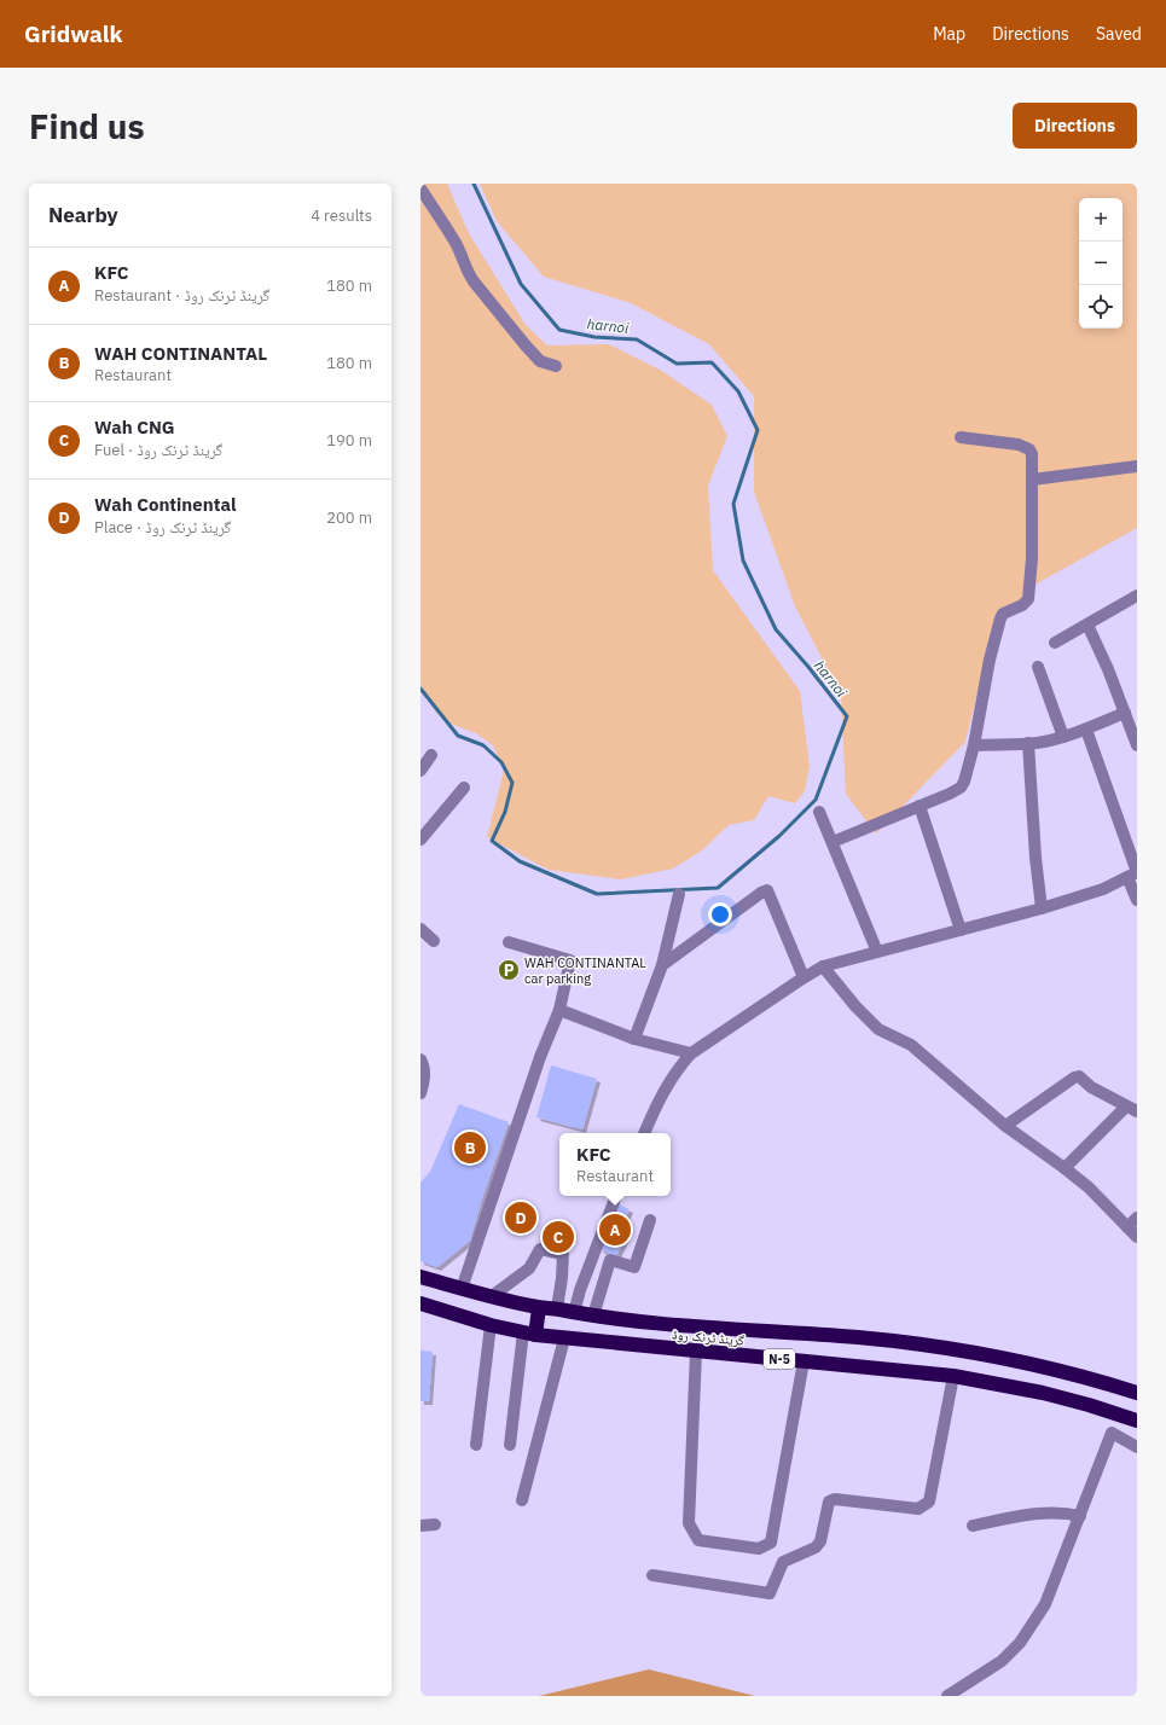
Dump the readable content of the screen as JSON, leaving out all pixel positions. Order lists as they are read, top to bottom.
{
  "streets": {
    "highway": ["گرینڈ ٹرنک روڈ", "N-5"]
  },
  "water": ["harnoi"],
  "places": {
    "parking": ["WAH CONTINANTAL car parking"]
  },
  "page": {
    "header": "Gridwalk",
    "nav": ["Map", "Directions", "Saved"],
    "buttons": "Directions",
    "title": "Find us",
    "heading": ["Nearby", "4 results"],
    "map_buttons": ["+", "−"],
    "list": [
      {
        "mark": "A",
        "name": "KFC",
        "note": "Restaurant · گرینڈ ٹرنک روڈ",
        "value": "180 m"
      },
      {
        "mark": "B",
        "name": "WAH CONTINANTAL",
        "note": "Restaurant",
        "value": "180 m"
      },
      {
        "mark": "C",
        "name": "Wah CNG",
        "note": "Fuel · گرینڈ ٹرنک روڈ",
        "value": "190 m"
      },
      {
        "mark": "D",
        "name": "Wah Continental",
        "note": "Place · گرینڈ ٹرنک روڈ",
        "value": "200 m"
      }
    ],
    "pins": [
      "B",
      "D",
      "A",
      "C"
    ],
    "popup": ["KFC", "Restaurant"]
  }
}
